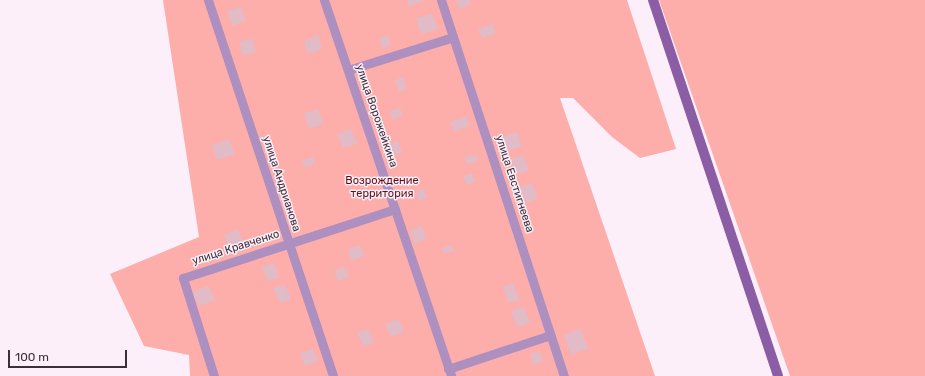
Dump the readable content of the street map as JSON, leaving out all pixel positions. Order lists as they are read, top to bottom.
{
  "streets": {
    "street": [
      "улица Ворожейкина",
      "улица Андрианова",
      "улица Евстигнеева",
      "улица Кравченко"
    ]
  },
  "crossings": [
    ["улица Ворожейкина", "улица Кравченко"],
    ["улица Андрианова", "улица Кравченко"]
  ],
  "parks": ["Возрождение территория"],
  "scale_bar": "100 m"
}
